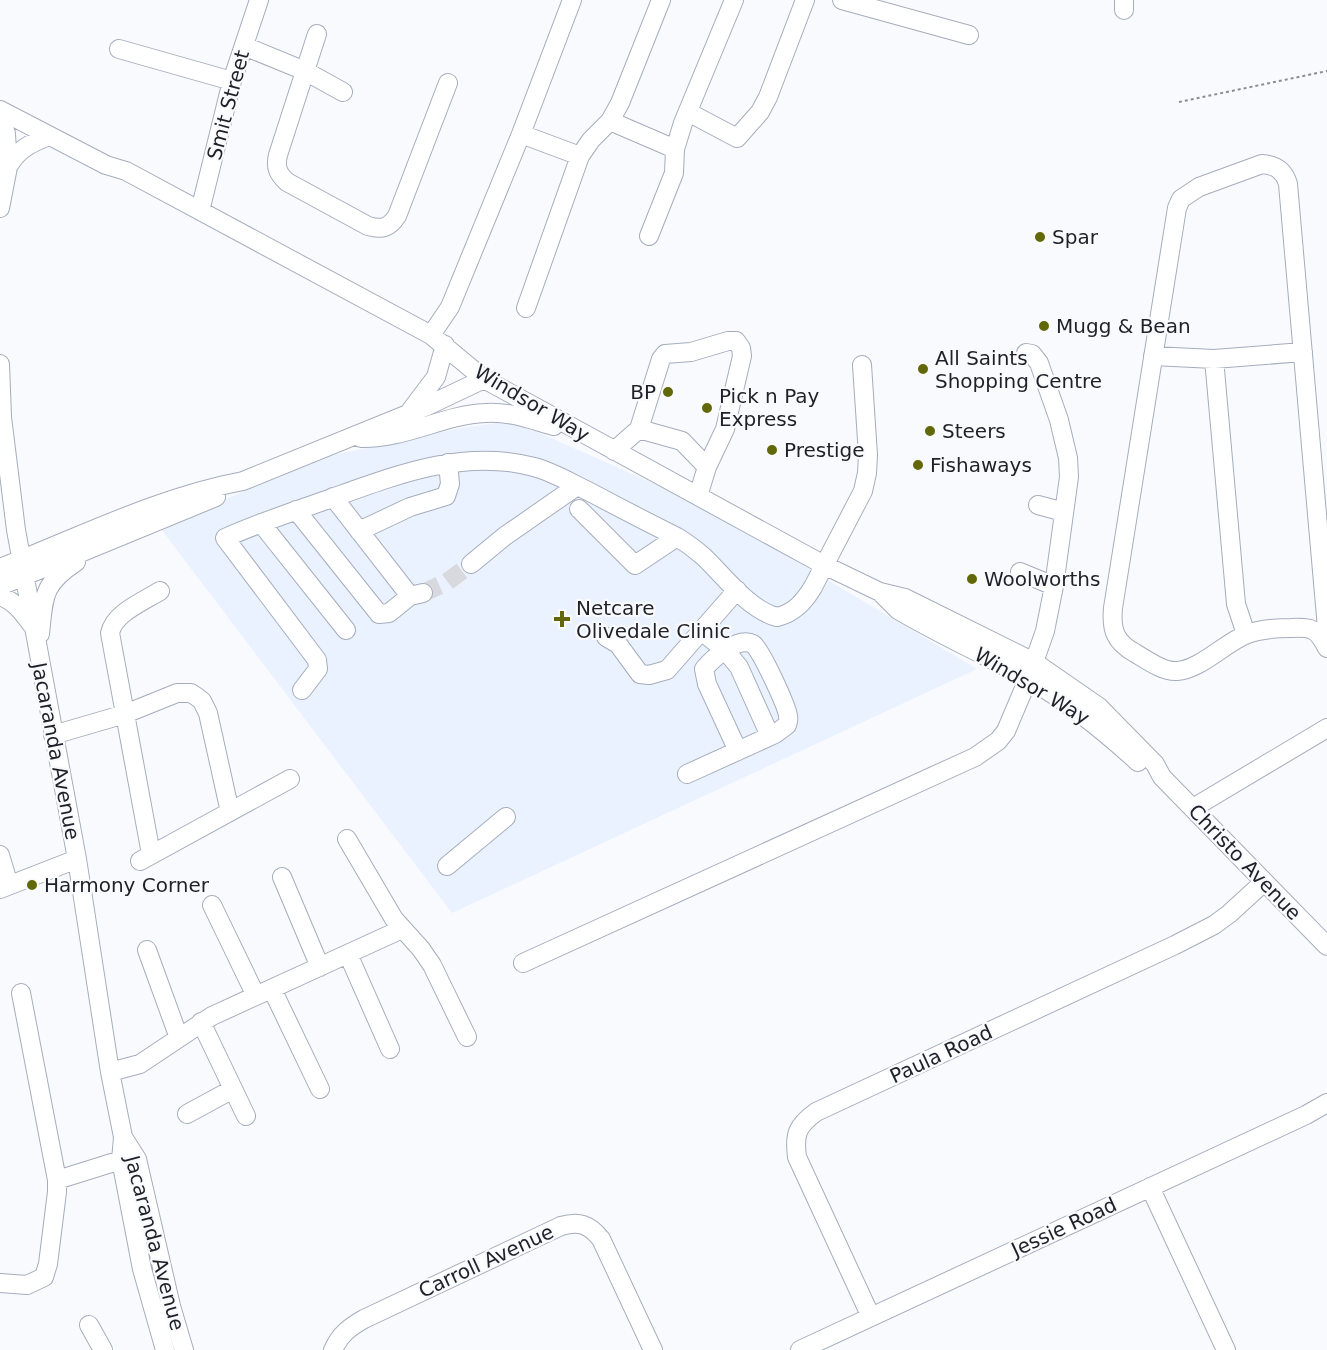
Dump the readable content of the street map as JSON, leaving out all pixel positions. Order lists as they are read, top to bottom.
{
  "streets": {
    "street": [
      "Smit Street",
      "Windsor Way",
      "Jacaranda Avenue",
      "Christo Avenue",
      "Paula Road",
      "Jessie Road",
      "Carroll Avenue"
    ]
  },
  "crossings": [
    ["Smit Street", "Windsor Way"],
    ["Windsor Way", "Christo Avenue"],
    ["Christo Avenue", "Paula Road"],
    ["Paula Road", "Jessie Road"]
  ],
  "places": {
    "other": [
      "Spar",
      "Mugg & Bean",
      "All Saints Shopping Centre",
      "BP",
      "Pick n Pay Express",
      "Steers",
      "Prestige",
      "Fishaways",
      "Woolworths",
      "Harmony Corner"
    ],
    "health": ["Netcare Olivedale Clinic"]
  }
}
